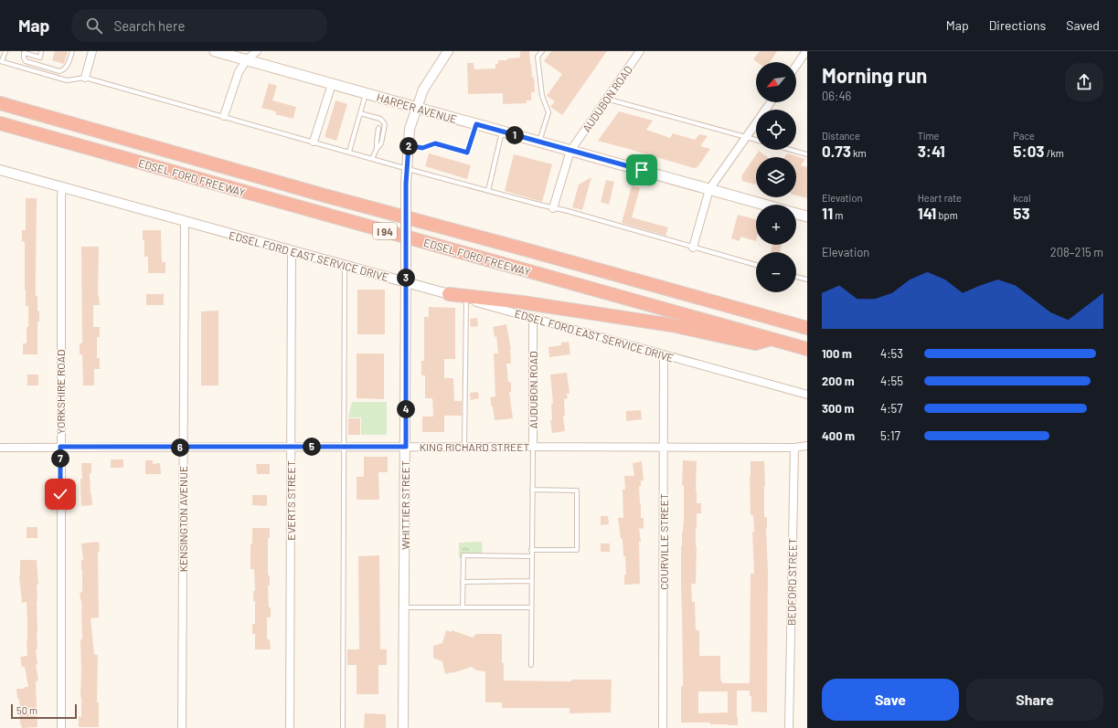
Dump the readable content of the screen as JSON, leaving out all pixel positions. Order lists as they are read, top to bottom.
{
  "streets": {
    "highway": ["EDSEL FORD FREEWAY", "I 94"],
    "main road": ["HARPER AVENUE"],
    "street": [
      "AUDUBON ROAD",
      "EDSEL FORD EAST SERVICE DRIVE",
      "YORKSHIRE ROAD",
      "KING RICHARD STREET",
      "EVERTS STREET",
      "WHITTIER STREET",
      "KENSINGTON AVENUE",
      "COURVILLE STREET",
      "BEDFORD STREET"
    ]
  },
  "crossings": [
    ["AUDUBON ROAD", "HARPER AVENUE"],
    ["AUDUBON ROAD", "EDSEL FORD EAST SERVICE DRIVE"],
    ["AUDUBON ROAD", "KING RICHARD STREET"],
    ["HARPER AVENUE", "WHITTIER STREET"],
    ["EDSEL FORD EAST SERVICE DRIVE", "YORKSHIRE ROAD"],
    ["EDSEL FORD EAST SERVICE DRIVE", "EVERTS STREET"],
    ["EDSEL FORD EAST SERVICE DRIVE", "WHITTIER STREET"],
    ["EDSEL FORD EAST SERVICE DRIVE", "KENSINGTON AVENUE"],
    ["EDSEL FORD EAST SERVICE DRIVE", "COURVILLE STREET"],
    ["YORKSHIRE ROAD", "KING RICHARD STREET"],
    ["KING RICHARD STREET", "EVERTS STREET"],
    ["KING RICHARD STREET", "WHITTIER STREET"],
    ["KING RICHARD STREET", "KENSINGTON AVENUE"],
    ["KING RICHARD STREET", "COURVILLE STREET"],
    ["KING RICHARD STREET", "BEDFORD STREET"]
  ],
  "scale_bar": "50 m",
  "north": "bottom left",
  "page": {
    "header": "Map",
    "search": "Search here",
    "nav": ["Map", "Directions", "Saved"],
    "heading": ["Morning run", "06:46"],
    "map_buttons": ["+", "−"],
    "stats": [
      ["Distance", "0.73 km"],
      ["Time", "3:41"],
      ["Pace", "5:03 /km"],
      ["Elevation", "11 m"],
      ["Heart rate", "141 bpm"],
      ["kcal", "53"]
    ],
    "pins": [
      "1",
      "2",
      "3",
      "4",
      "5",
      "6",
      "7"
    ],
    "chart": ["Elevation", "208–215 m"],
    "list": [
      {
        "name": "100 m",
        "note": "4:53"
      },
      {
        "name": "200 m",
        "note": "4:55"
      },
      {
        "name": "300 m",
        "note": "4:57"
      },
      {
        "name": "400 m",
        "note": "5:17"
      }
    ],
    "buttons": ["Save", "Share"],
    "scale": "50 m"
  }
}
